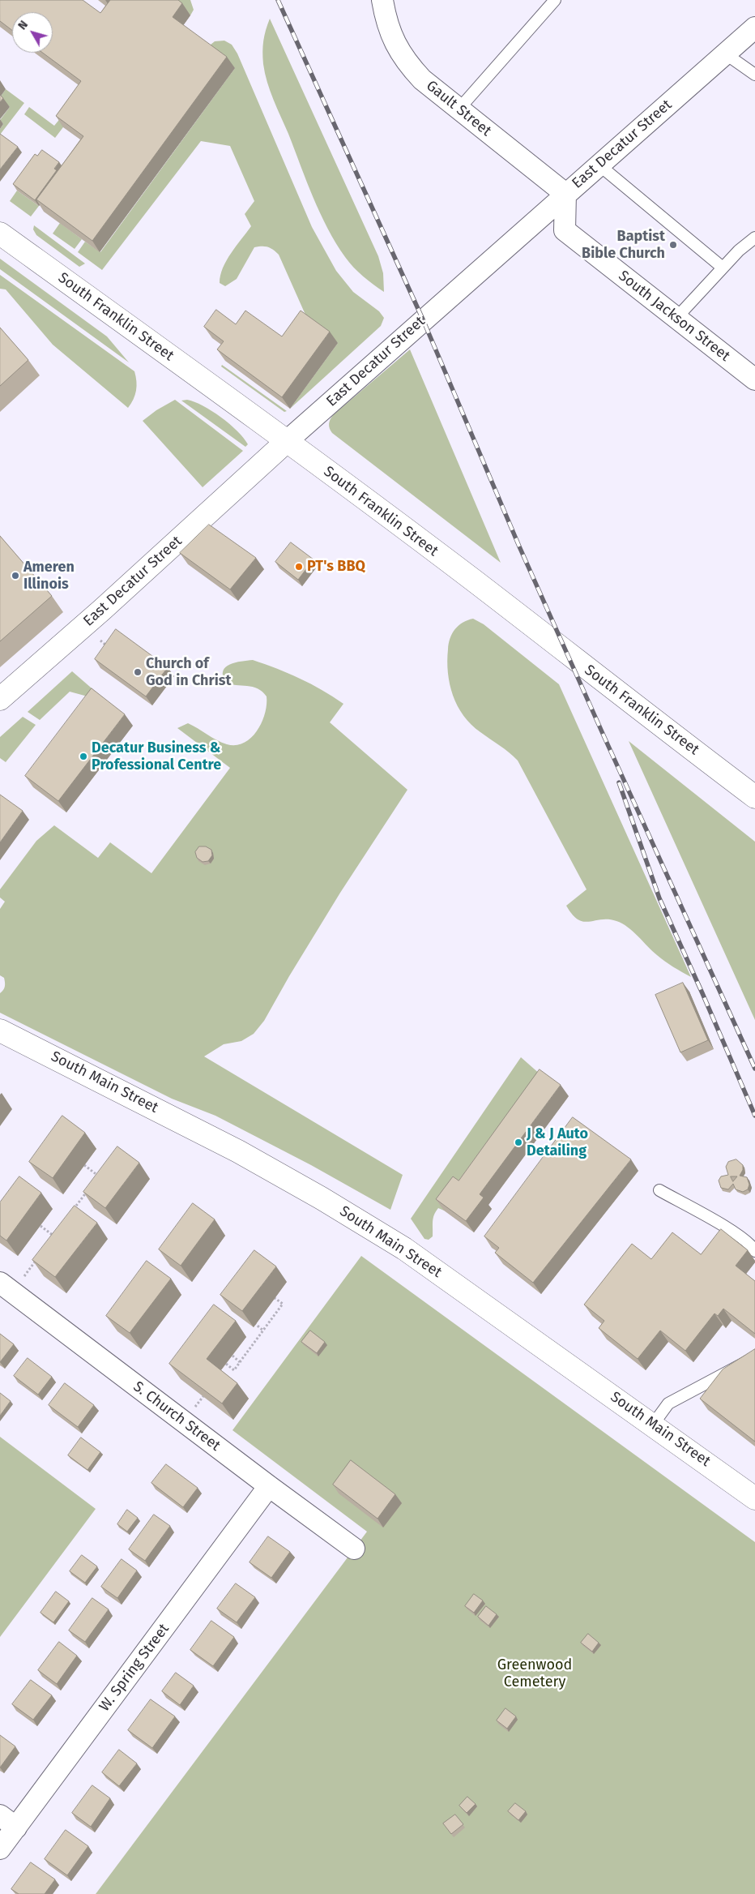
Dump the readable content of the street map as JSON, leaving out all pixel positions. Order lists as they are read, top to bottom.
{
  "streets": {
    "main road": ["East Decatur Street", "South Franklin Street", "South Main Street"],
    "street": [
      "Gault Street",
      "South Jackson Street",
      "S. Church Street",
      "W. Spring Street"
    ]
  },
  "crossings": [
    ["Gault Street", "East Decatur Street"],
    ["Gault Street", "South Jackson Street"],
    ["East Decatur Street", "South Jackson Street"],
    ["East Decatur Street", "South Franklin Street"],
    ["S. Church Street", "W. Spring Street"]
  ],
  "parks": ["Greenwood Cemetery"],
  "places": [
    "Baptist Bible Church",
    "PT's BBQ",
    "Ameren Illinois",
    "Church of God in Christ",
    "Decatur Business & Professional Centre",
    "J & J Auto Detailing"
  ],
  "north": "top left"
}
